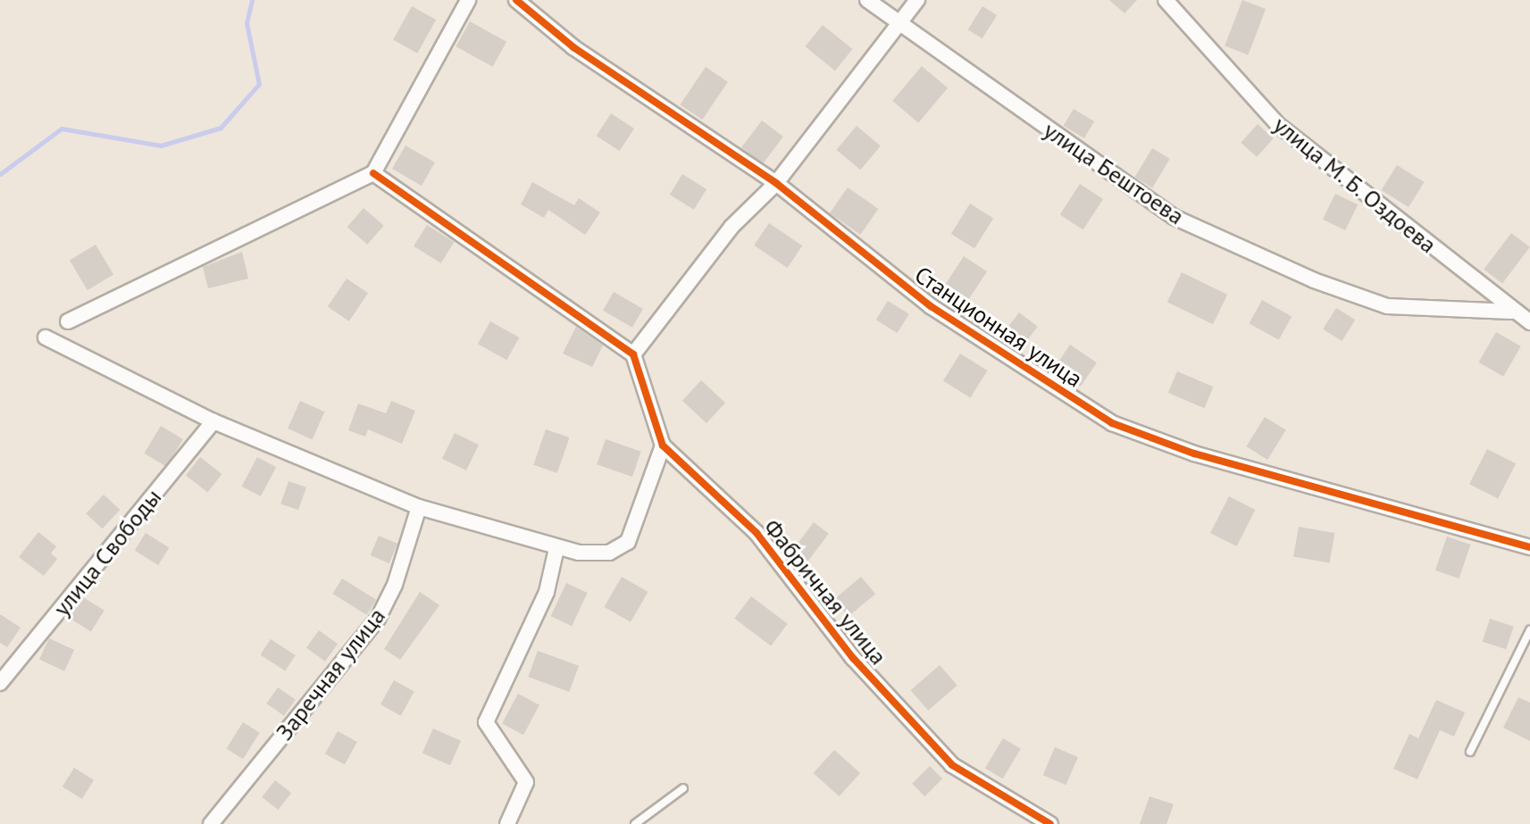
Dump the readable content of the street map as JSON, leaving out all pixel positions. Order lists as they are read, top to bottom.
{
  "streets": {
    "street": [
      "улица Бештоева",
      "улица М. Б. Оздоева",
      "Станционная улица",
      "улица Свободы",
      "Фабричная улица",
      "Заречная улица"
    ]
  },
  "crossings": [
    ["улица Бештоева", "улица М. Б. Оздоева"]
  ]
}
